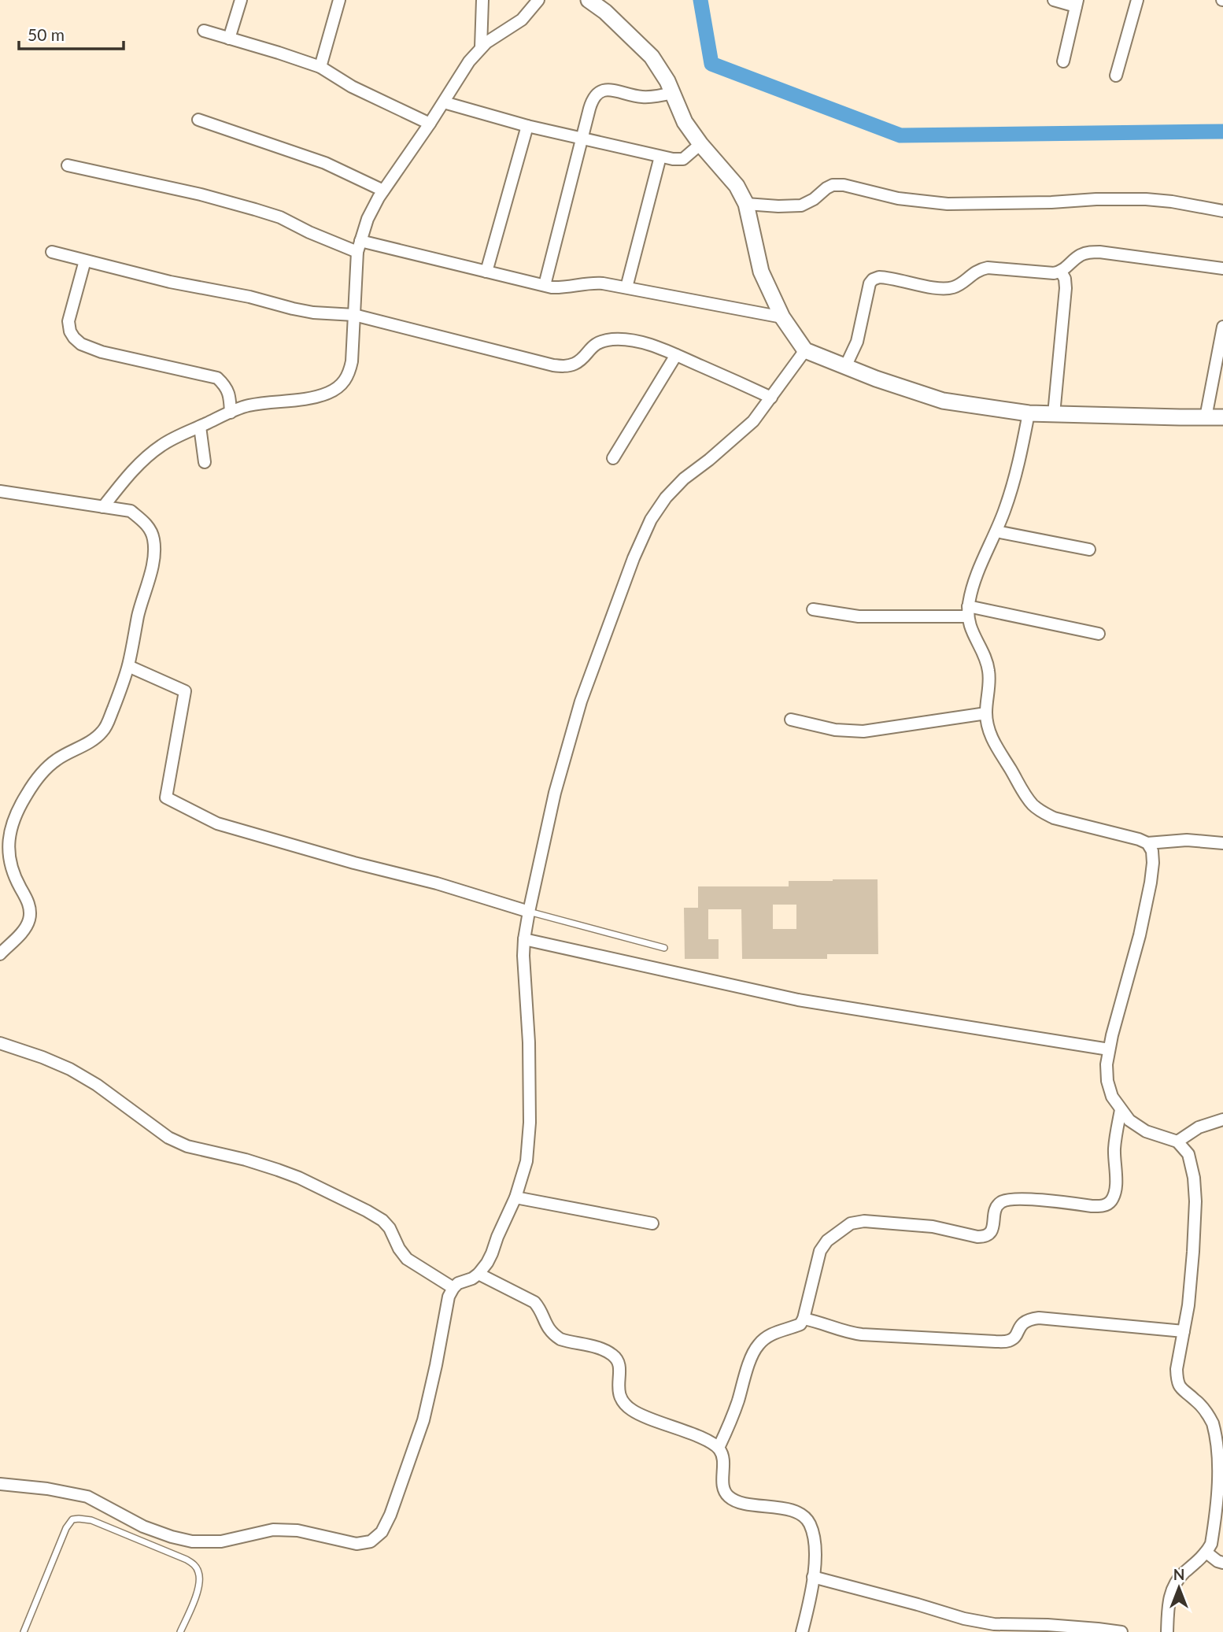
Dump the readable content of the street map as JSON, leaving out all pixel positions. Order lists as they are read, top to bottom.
{
  "scale_bar": "50 m",
  "north": "top"
}
